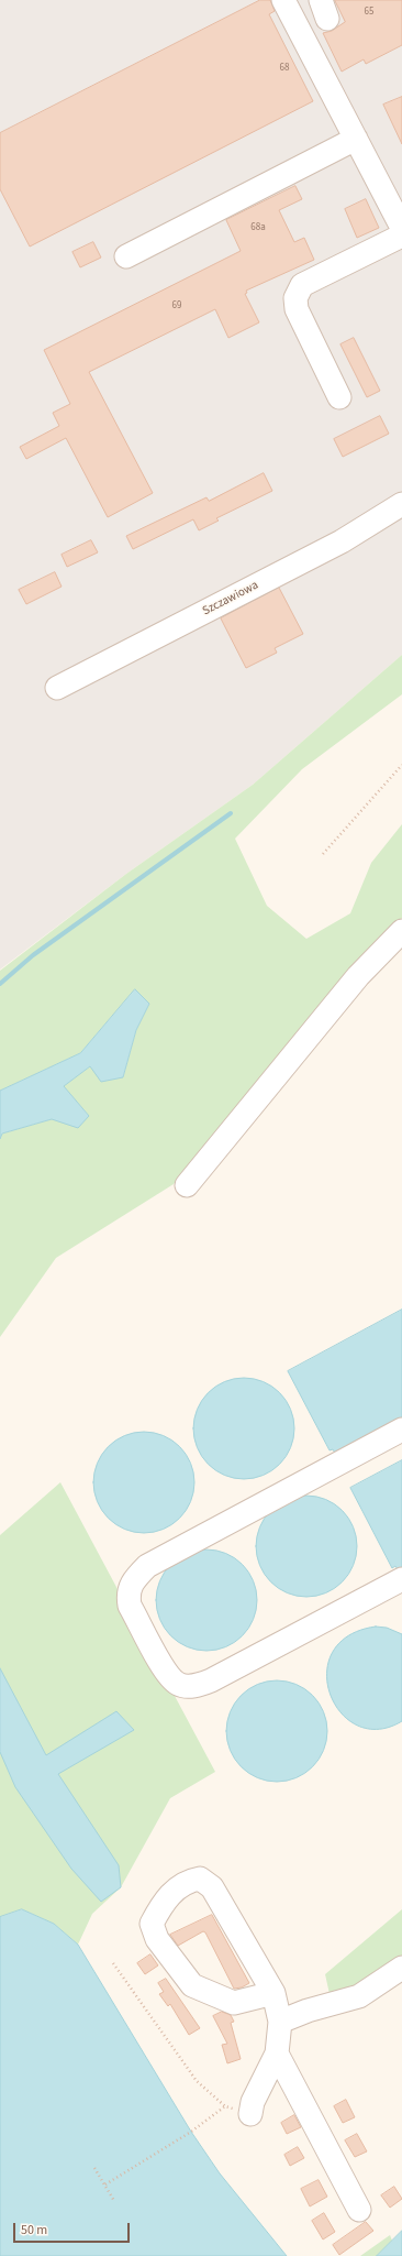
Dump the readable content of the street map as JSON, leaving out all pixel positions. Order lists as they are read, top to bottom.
{
  "streets": {
    "lane": ["Szczawiowa"]
  },
  "house_numbers": [
    "65",
    "68",
    "68a",
    "69"
  ],
  "scale_bar": "50 m"
}
